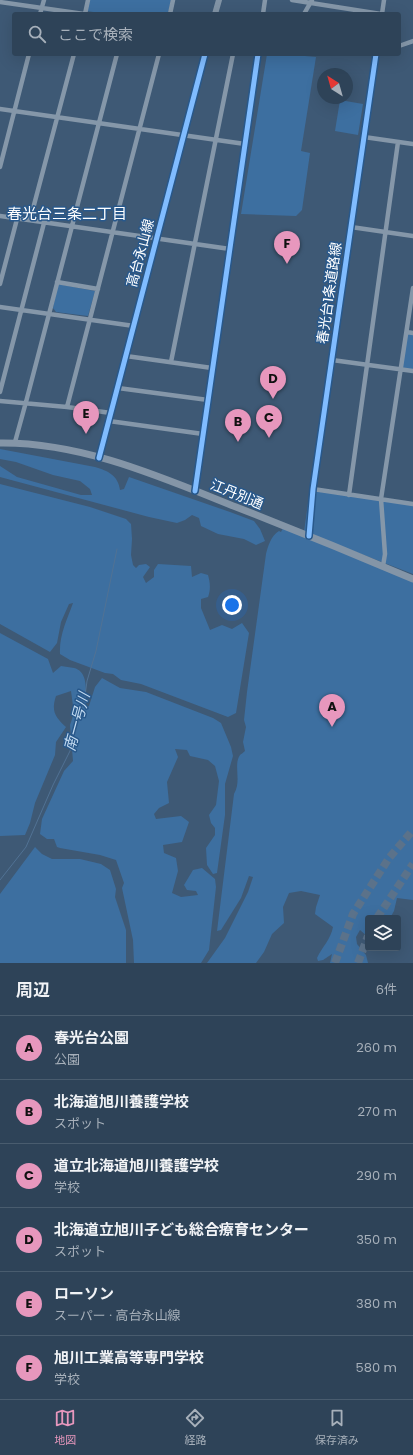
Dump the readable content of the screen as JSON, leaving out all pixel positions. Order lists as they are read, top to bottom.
{
  "streets": {
    "main road": ["江丹別通"],
    "street": ["高台永山線", "春光台1条道路線"]
  },
  "crossings": [
    ["高台永山線", "江丹別通"],
    ["春光台1条道路線", "江丹別通"]
  ],
  "districts": ["春光台三条二丁目"],
  "water": ["南一号川"],
  "north": "top left",
  "page": {
    "search": "ここで検索",
    "pins": [
      "F",
      "D",
      "E",
      "C",
      "B",
      "A"
    ],
    "heading": ["周辺", "6件"],
    "list": [
      {
        "mark": "A",
        "name": "春光台公園",
        "note": "公園",
        "value": "260 m"
      },
      {
        "mark": "B",
        "name": "北海道旭川養護学校",
        "note": "スポット",
        "value": "270 m"
      },
      {
        "mark": "C",
        "name": "道立北海道旭川養護学校",
        "note": "学校",
        "value": "290 m"
      },
      {
        "mark": "D",
        "name": "北海道立旭川子ども総合療育センター",
        "note": "スポット",
        "value": "350 m"
      },
      {
        "mark": "E",
        "name": "ローソン",
        "note": "スーパー · 高台永山線",
        "value": "380 m"
      },
      {
        "mark": "F",
        "name": "旭川工業高等専門学校",
        "note": "学校",
        "value": "580 m"
      }
    ],
    "nav": ["地図", "経路", "保存済み"]
  }
}
